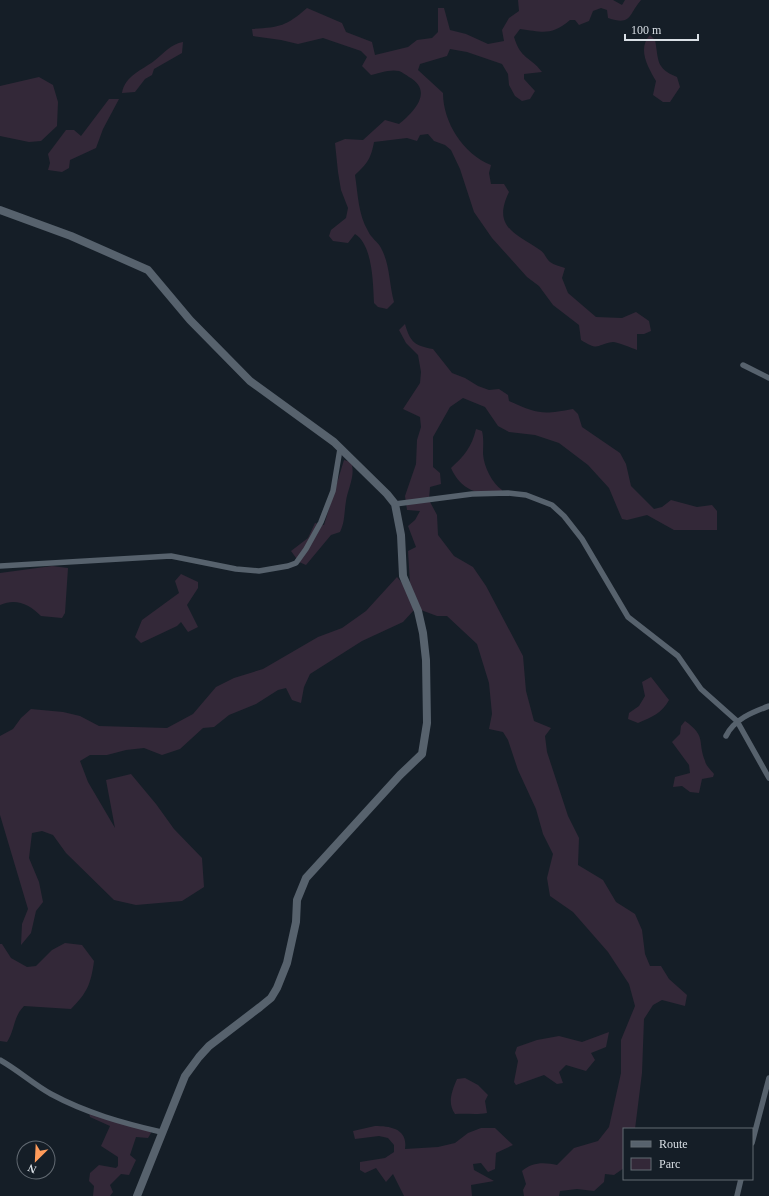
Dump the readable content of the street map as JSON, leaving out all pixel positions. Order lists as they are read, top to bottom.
{
  "legend": ["Route", "Parc"],
  "scale_bar": "100 m",
  "north": "bottom left"
}
